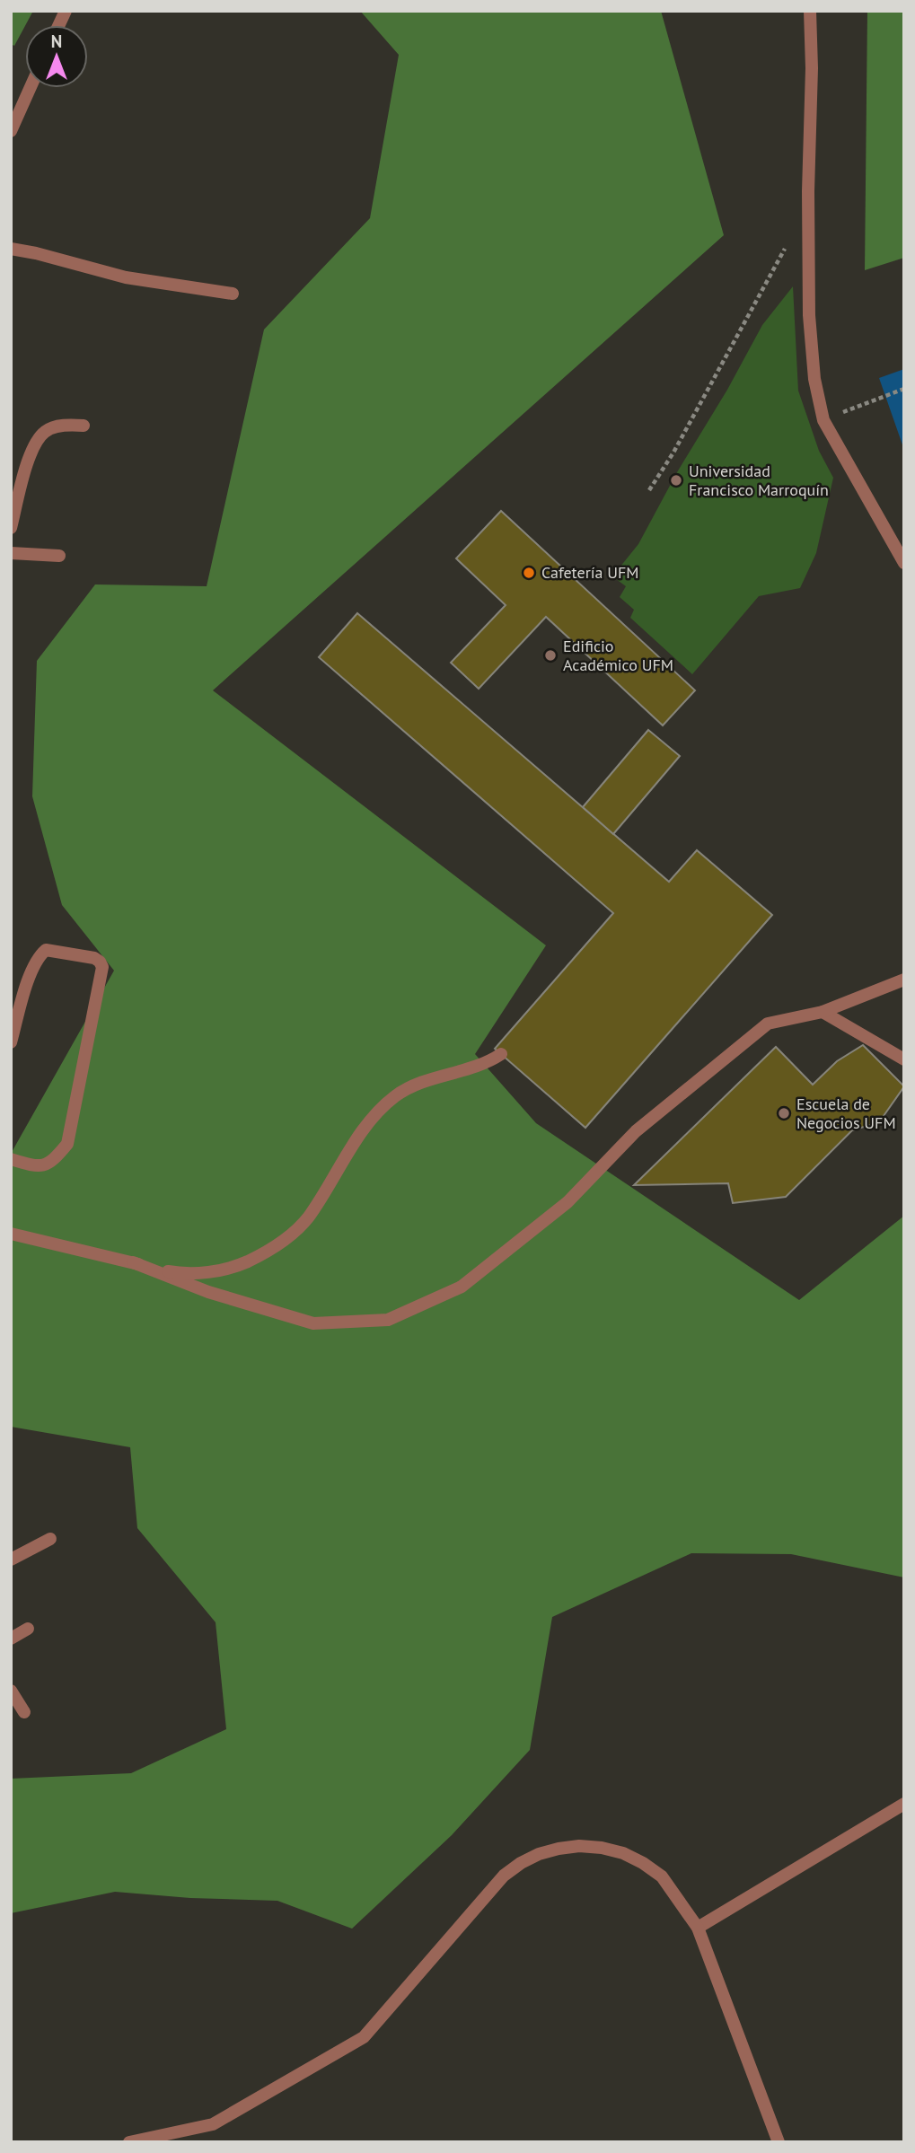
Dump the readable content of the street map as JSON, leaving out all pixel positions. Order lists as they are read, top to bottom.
{
  "places": [
    "Universidad Francisco Marroquín",
    "Cafetería UFM",
    "Edificio Académico UFM",
    "Escuela de Negocios UFM"
  ],
  "north": "top"
}
